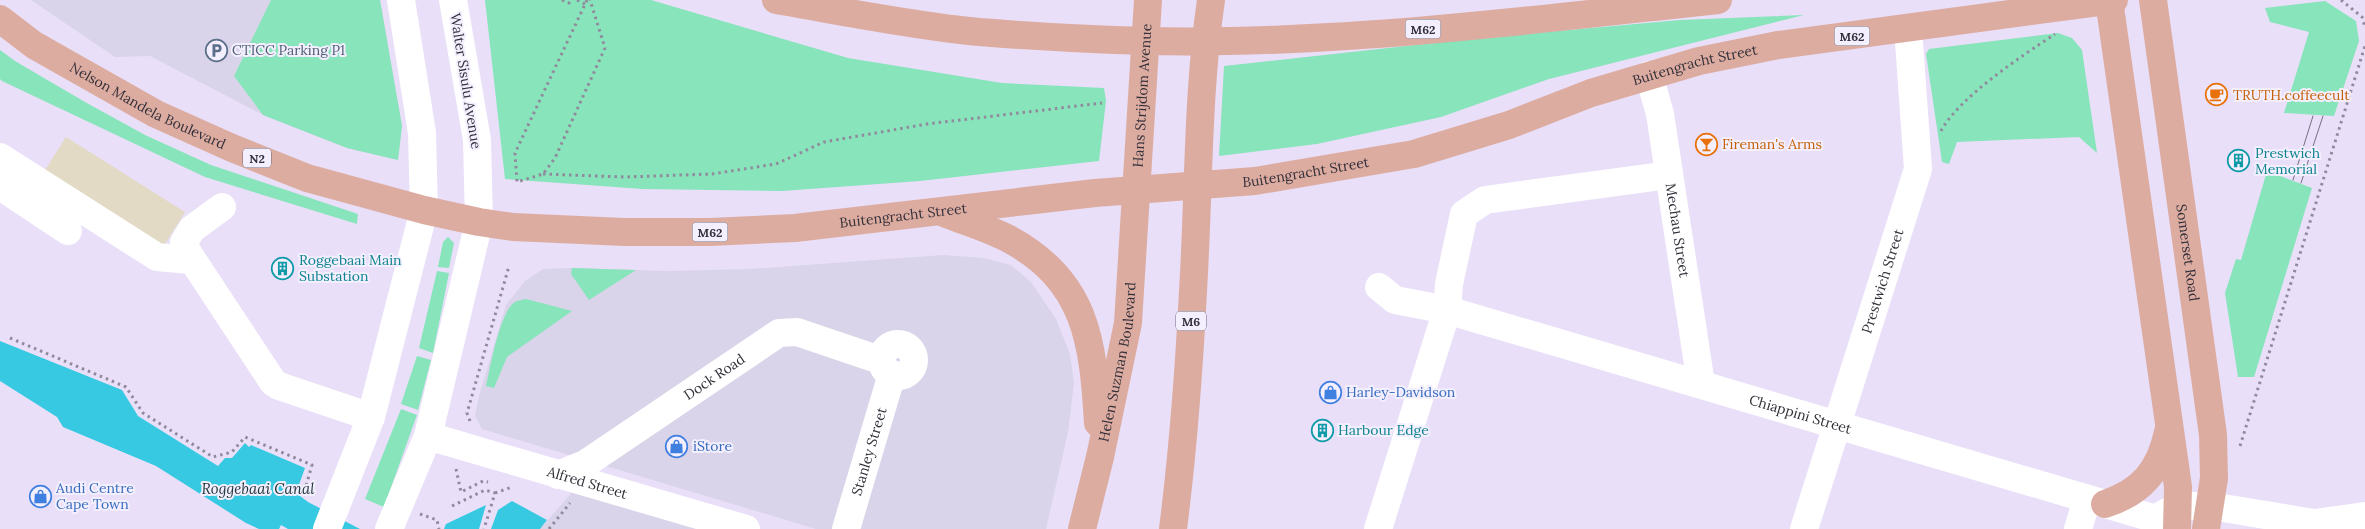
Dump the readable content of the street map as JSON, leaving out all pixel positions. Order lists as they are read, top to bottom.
{
  "streets": {
    "main road": [
      "M62",
      "Buitengracht Street",
      "Hans Strijdom Avenue",
      "Nelson Mandela Boulevard",
      "N2",
      "Somerset Road",
      "M6",
      "Helen Suzman Boulevard"
    ],
    "street": [
      "Walter Sisulu Avenue",
      "Mechau Street",
      "Prestwich Street",
      "Dock Road",
      "Chiappini Street",
      "Stanley Street",
      "Alfred Street"
    ]
  },
  "crossings": [
    ["M62", "Hans Strijdom Avenue"],
    ["M62", "M6"],
    ["Buitengracht Street", "Walter Sisulu Avenue"],
    ["Buitengracht Street", "Hans Strijdom Avenue"],
    ["Buitengracht Street", "Nelson Mandela Boulevard"],
    ["Buitengracht Street", "Mechau Street"],
    ["Buitengracht Street", "Prestwich Street"],
    ["Buitengracht Street", "M6"],
    ["Buitengracht Street", "Helen Suzman Boulevard"],
    ["Walter Sisulu Avenue", "Nelson Mandela Boulevard"],
    ["Hans Strijdom Avenue", "Helen Suzman Boulevard"],
    ["Mechau Street", "Chiappini Street"],
    ["Somerset Road", "Chiappini Street"],
    ["Prestwich Street", "Chiappini Street"],
    ["Dock Road", "Stanley Street"],
    ["Dock Road", "Alfred Street"]
  ],
  "water": ["Roggebaai Canal"],
  "places": {
    "parking": ["CTICC Parking P1"],
    "cafe": ["TRUTH.coffeecult"],
    "bar": ["Fireman's Arms"],
    "building": ["Prestwich Memorial", "Roggebaai Main Substation", "Harbour Edge"],
    "shop": ["Harley-Davidson", "iStore", "Audi Centre Cape Town"]
  }
}
